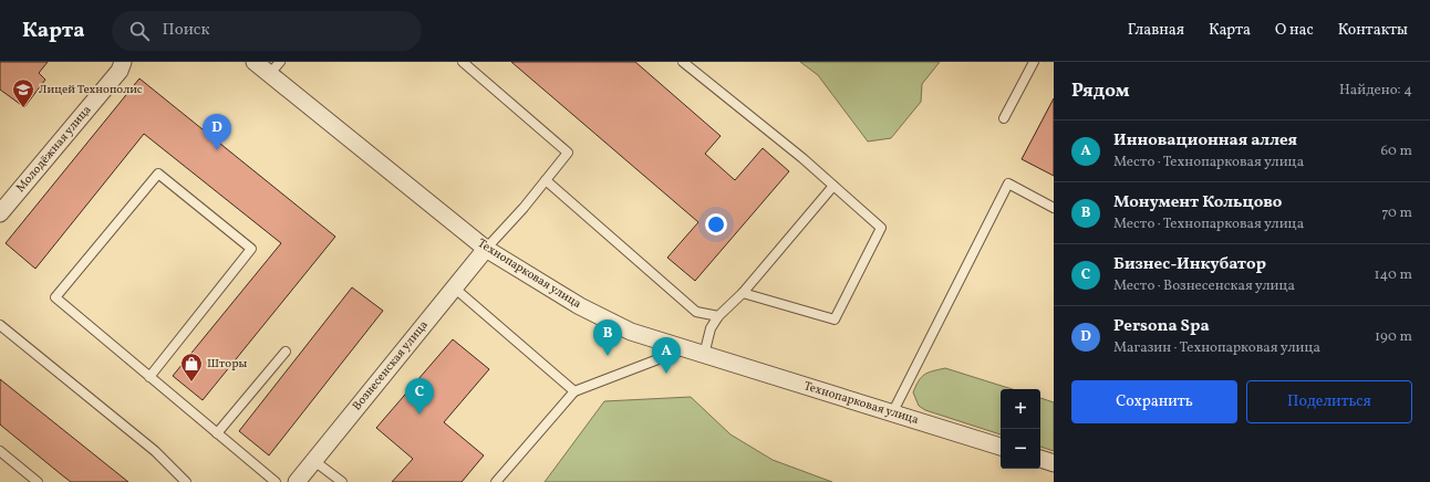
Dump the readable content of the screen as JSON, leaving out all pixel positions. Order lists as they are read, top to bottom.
{
  "streets": {
    "street": ["Молодёжная улица", "Технопарковая улица", "Вознесенская улица"]
  },
  "crossings": [
    ["Технопарковая улица", "Вознесенская улица"]
  ],
  "places": {
    "school or university": ["Лицей Технополис"],
    "shop": ["Шторы"]
  },
  "page": {
    "header": "Карта",
    "search": "Поиск",
    "nav": [
      "Главная",
      "Карта",
      "О нас",
      "Контакты"
    ],
    "heading": ["Рядом", "Найдено: 4"],
    "pins": [
      "D",
      "B",
      "A",
      "C"
    ],
    "list": [
      {
        "mark": "A",
        "name": "Инновационная аллея",
        "note": "Место · Технопарковая улица",
        "value": "60 m"
      },
      {
        "mark": "B",
        "name": "Монумент Кольцово",
        "note": "Место · Технопарковая улица",
        "value": "70 m"
      },
      {
        "mark": "C",
        "name": "Бизнес-Инкубатор",
        "note": "Место · Вознесенская улица",
        "value": "140 m"
      },
      {
        "mark": "D",
        "name": "Persona Spa",
        "note": "Магазин · Технопарковая улица",
        "value": "190 m"
      }
    ],
    "buttons": ["Сохранить", "Поделиться"],
    "map_buttons": ["+", "−"]
  }
}
